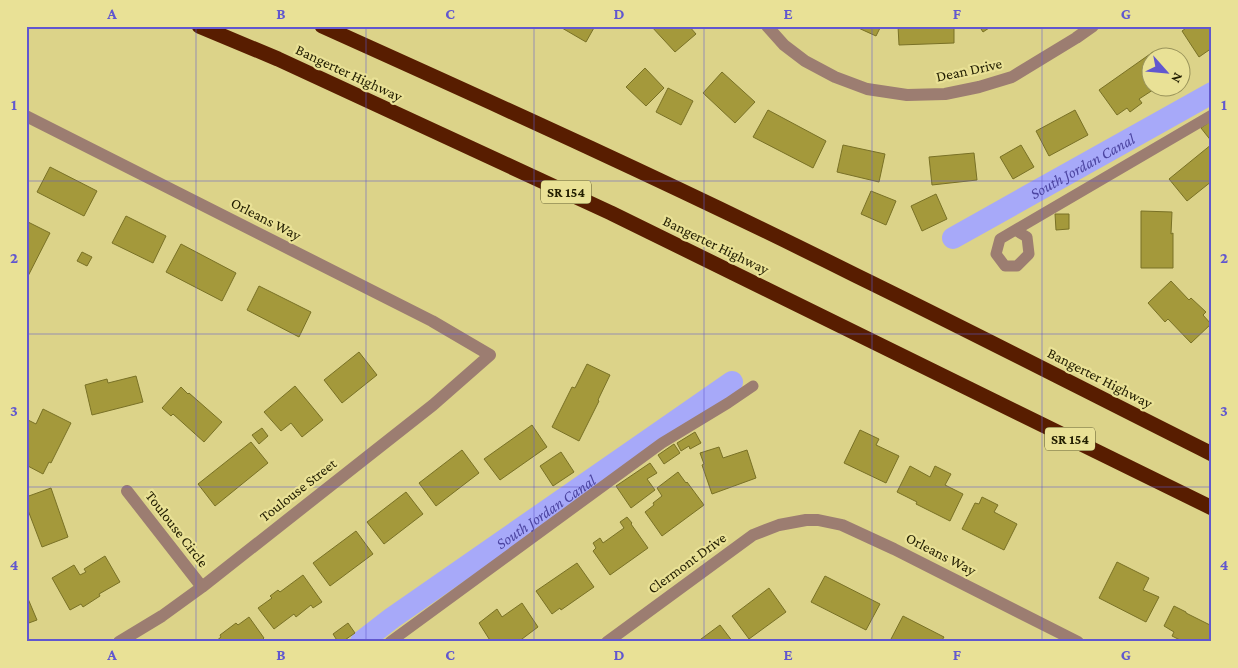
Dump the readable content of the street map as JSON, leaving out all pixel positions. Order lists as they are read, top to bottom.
{
  "streets": {
    "highway": ["Bangerter Highway", "SR 154"],
    "street": [
      "Dean Drive",
      "Orleans Way",
      "Toulouse Street",
      "Toulouse Circle",
      "Clermont Drive"
    ]
  },
  "crossings": [
    ["Orleans Way", "Toulouse Street"],
    ["Orleans Way", "Clermont Drive"],
    ["Toulouse Street", "Toulouse Circle"]
  ],
  "water": ["South Jordan Canal"],
  "north": "bottom right",
  "grid": {
    "columns": [
      "A",
      "B",
      "C",
      "D",
      "E",
      "F",
      "G"
    ],
    "rows": [
      "1",
      "2",
      "3",
      "4"
    ]
  }
}
